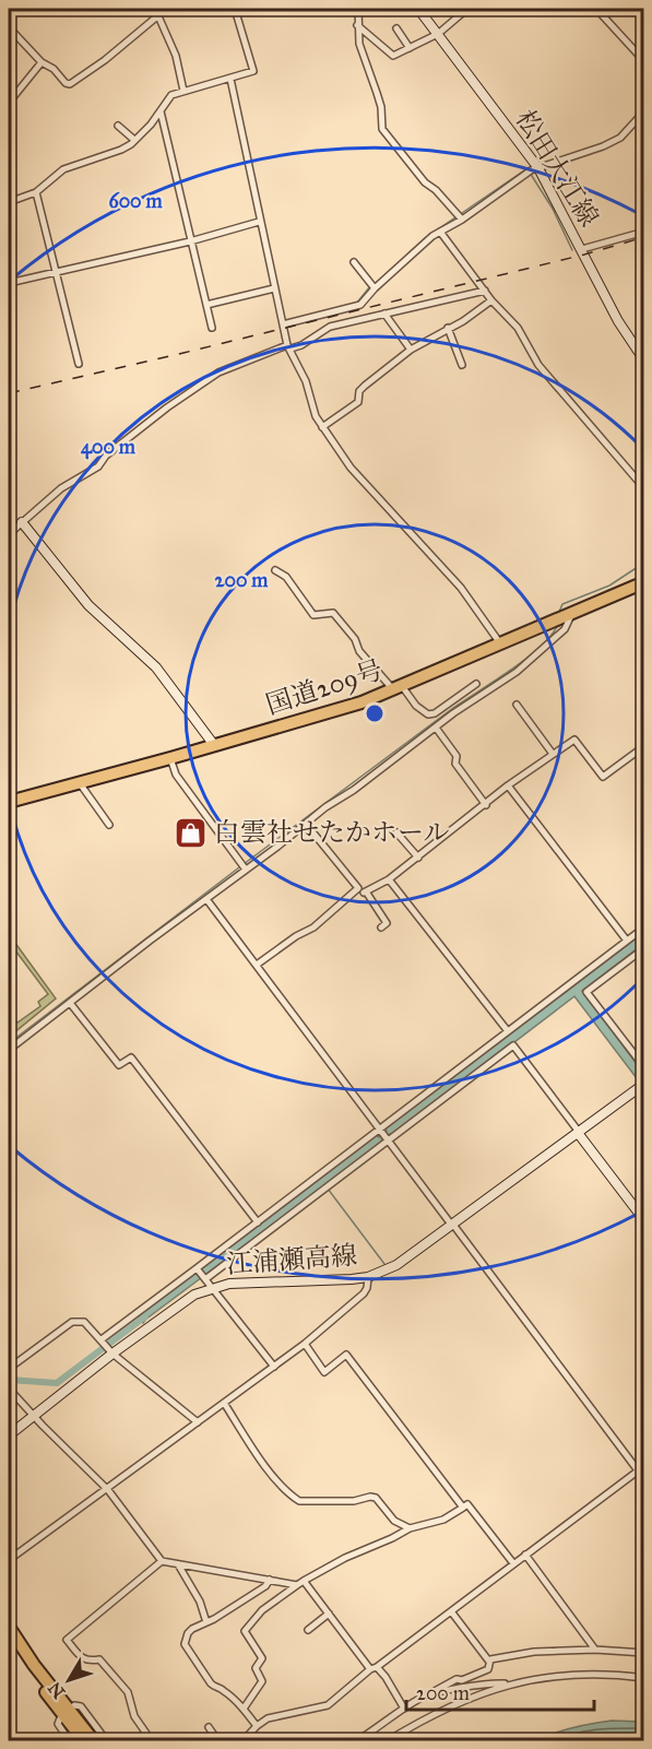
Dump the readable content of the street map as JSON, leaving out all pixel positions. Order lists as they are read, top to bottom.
{
  "streets": {
    "highway": ["国道209号"],
    "main road": ["松田大江線", "江浦瀬高線"]
  },
  "places": {
    "shop": ["白雲社せたかホール"]
  },
  "scale_bar": "200 m",
  "north": "bottom left",
  "rings": ["600 m", "400 m", "200 m"]
}
